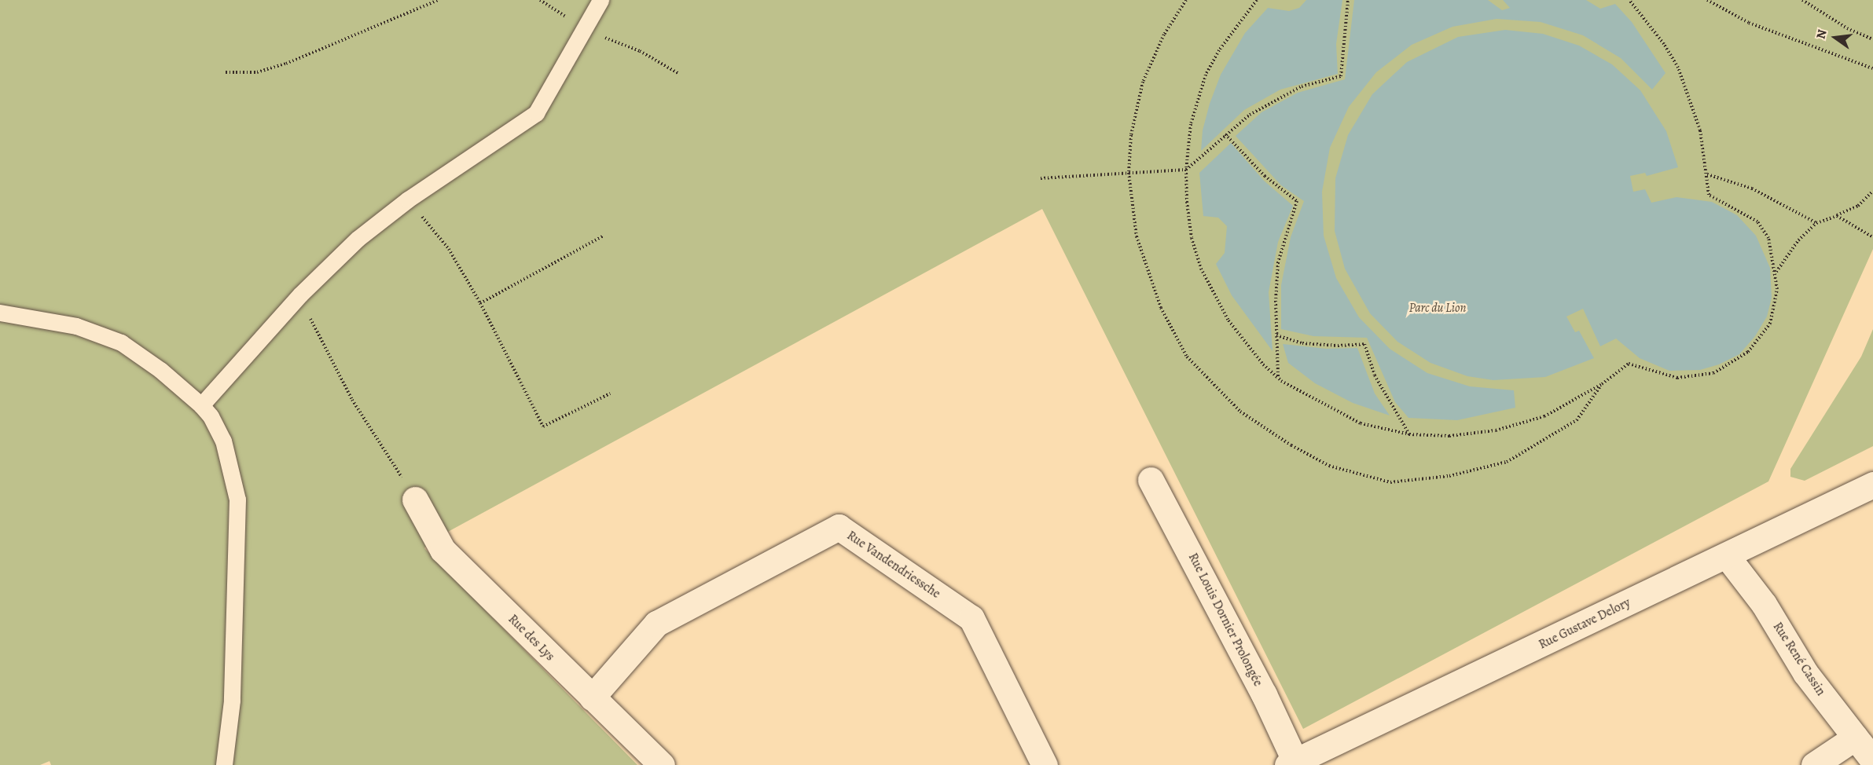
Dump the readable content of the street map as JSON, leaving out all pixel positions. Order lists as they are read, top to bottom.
{
  "streets": {
    "street": [
      "Rue Vandendriessche",
      "Rue Louis Dornier Prolongée",
      "Rue Gustave Delory",
      "Rue des Lys",
      "Rue René Cassin"
    ]
  },
  "crossings": [
    ["Rue Vandendriessche", "Rue des Lys"],
    ["Rue Louis Dornier Prolongée", "Rue Gustave Delory"],
    ["Rue Gustave Delory", "Rue René Cassin"]
  ],
  "parks": ["Parc du Lion"],
  "north": "left"
}
